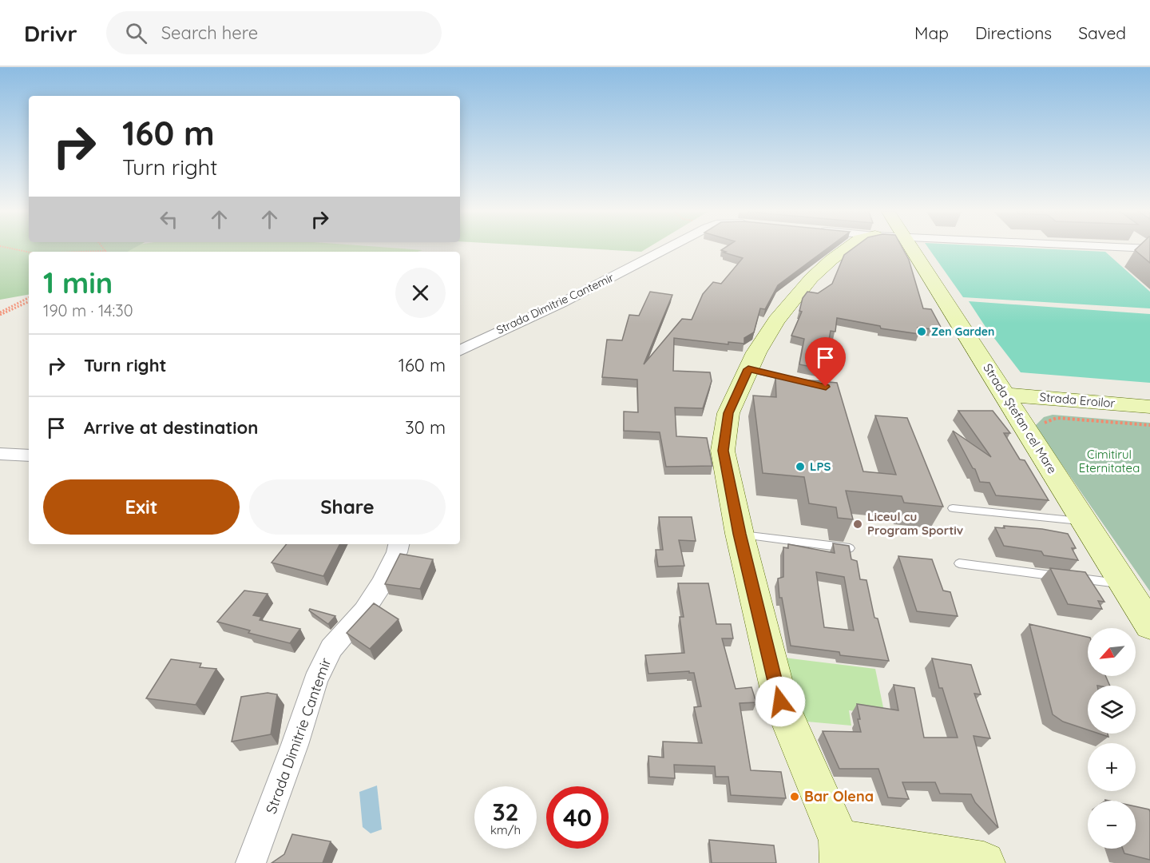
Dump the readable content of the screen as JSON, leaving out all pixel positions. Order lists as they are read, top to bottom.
{
  "streets": {
    "street": ["Strada Dimitrie Cantemir", "Strada Eroilor", "Strada Ștefan cel Mare"]
  },
  "crossings": [
    ["Strada Eroilor", "Strada Ștefan cel Mare"]
  ],
  "parks": ["Cimitirul Eternitatea"],
  "places": [
    "Zen Garden",
    "LPS",
    "Liceul cu Program Sportiv",
    "Bar Olena"
  ],
  "north": "bottom left",
  "page": {
    "header": "Drivr",
    "search": "Search here",
    "nav": ["Map", "Directions", "Saved"],
    "turn": ["160 m", "Turn right"],
    "heading": ["1 min", "190 m · 14:30"],
    "list": [
      {
        "name": "Turn right",
        "value": "160 m"
      },
      {
        "name": "Arrive at destination",
        "value": "30 m"
      }
    ],
    "buttons": ["Exit", "Share"],
    "map_buttons": ["+", "−"],
    "speed": "32 km/h",
    "limit": "40"
  }
}
